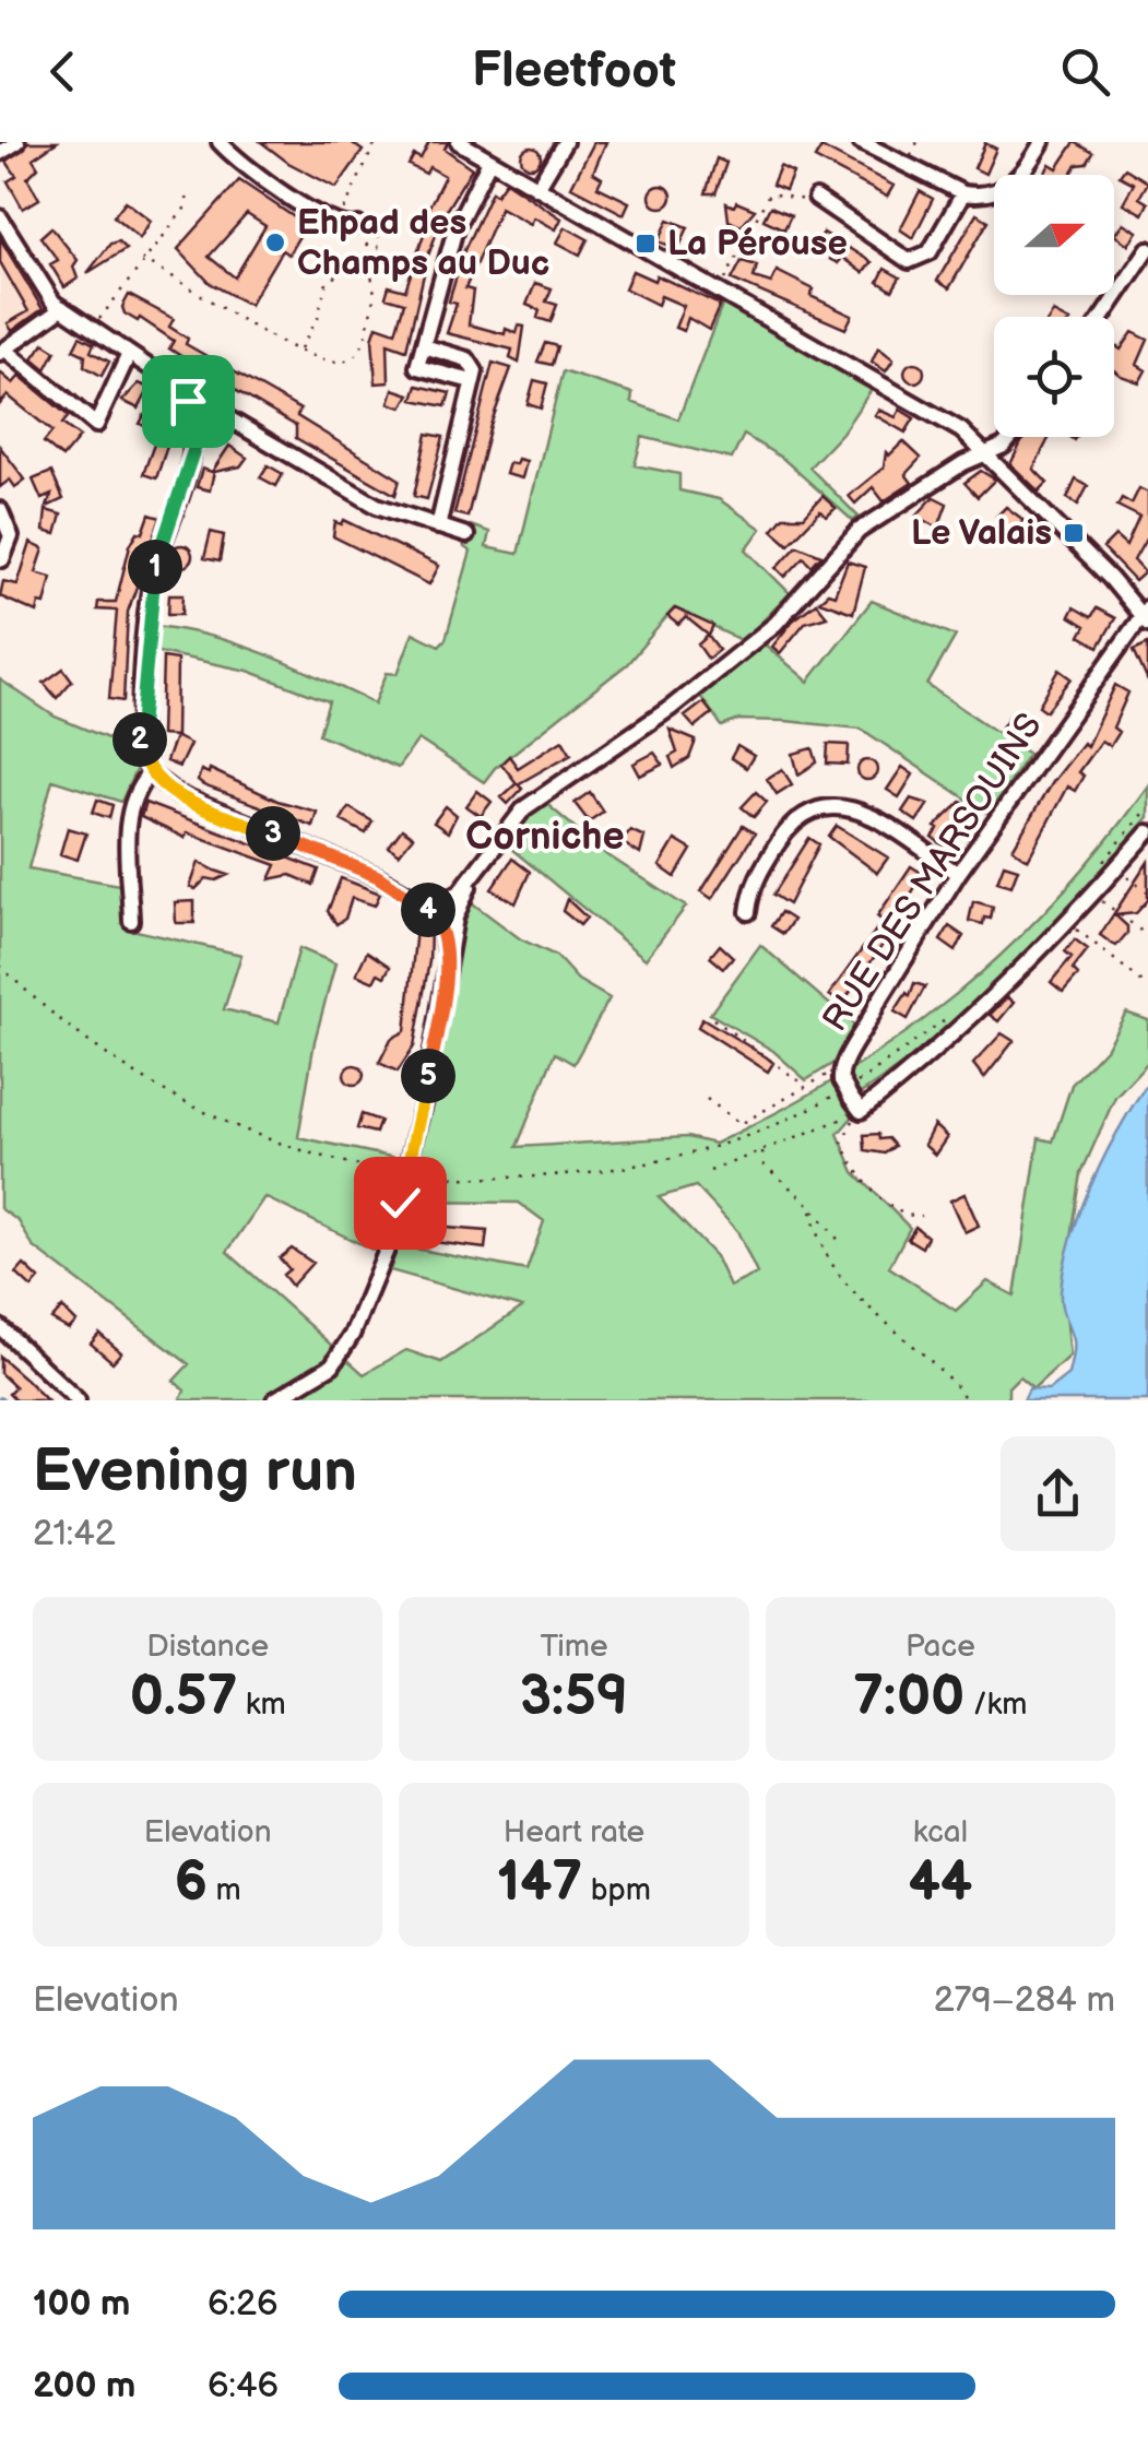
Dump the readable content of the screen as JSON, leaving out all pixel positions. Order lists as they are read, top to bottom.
{
  "streets": {
    "street": ["RUE DES MARSOUINS"]
  },
  "districts": ["Corniche"],
  "places": {
    "other": ["Ehpad des Champs au Duc"],
    "transit": ["La Pérouse", "Le Valais"]
  },
  "north": "right",
  "page": {
    "header": "Fleetfoot",
    "pins": [
      "1",
      "2",
      "3",
      "4",
      "5"
    ],
    "heading": ["Evening run", "21:42"],
    "stats": [
      ["Distance", "0.57 km"],
      ["Time", "3:59"],
      ["Pace", "7:00 /km"],
      ["Elevation", "6 m"],
      ["Heart rate", "147 bpm"],
      ["kcal", "44"]
    ],
    "chart": ["Elevation", "279–284 m"],
    "list": [
      {
        "name": "100 m",
        "note": "6:26"
      },
      {
        "name": "200 m",
        "note": "6:46"
      }
    ]
  }
}
